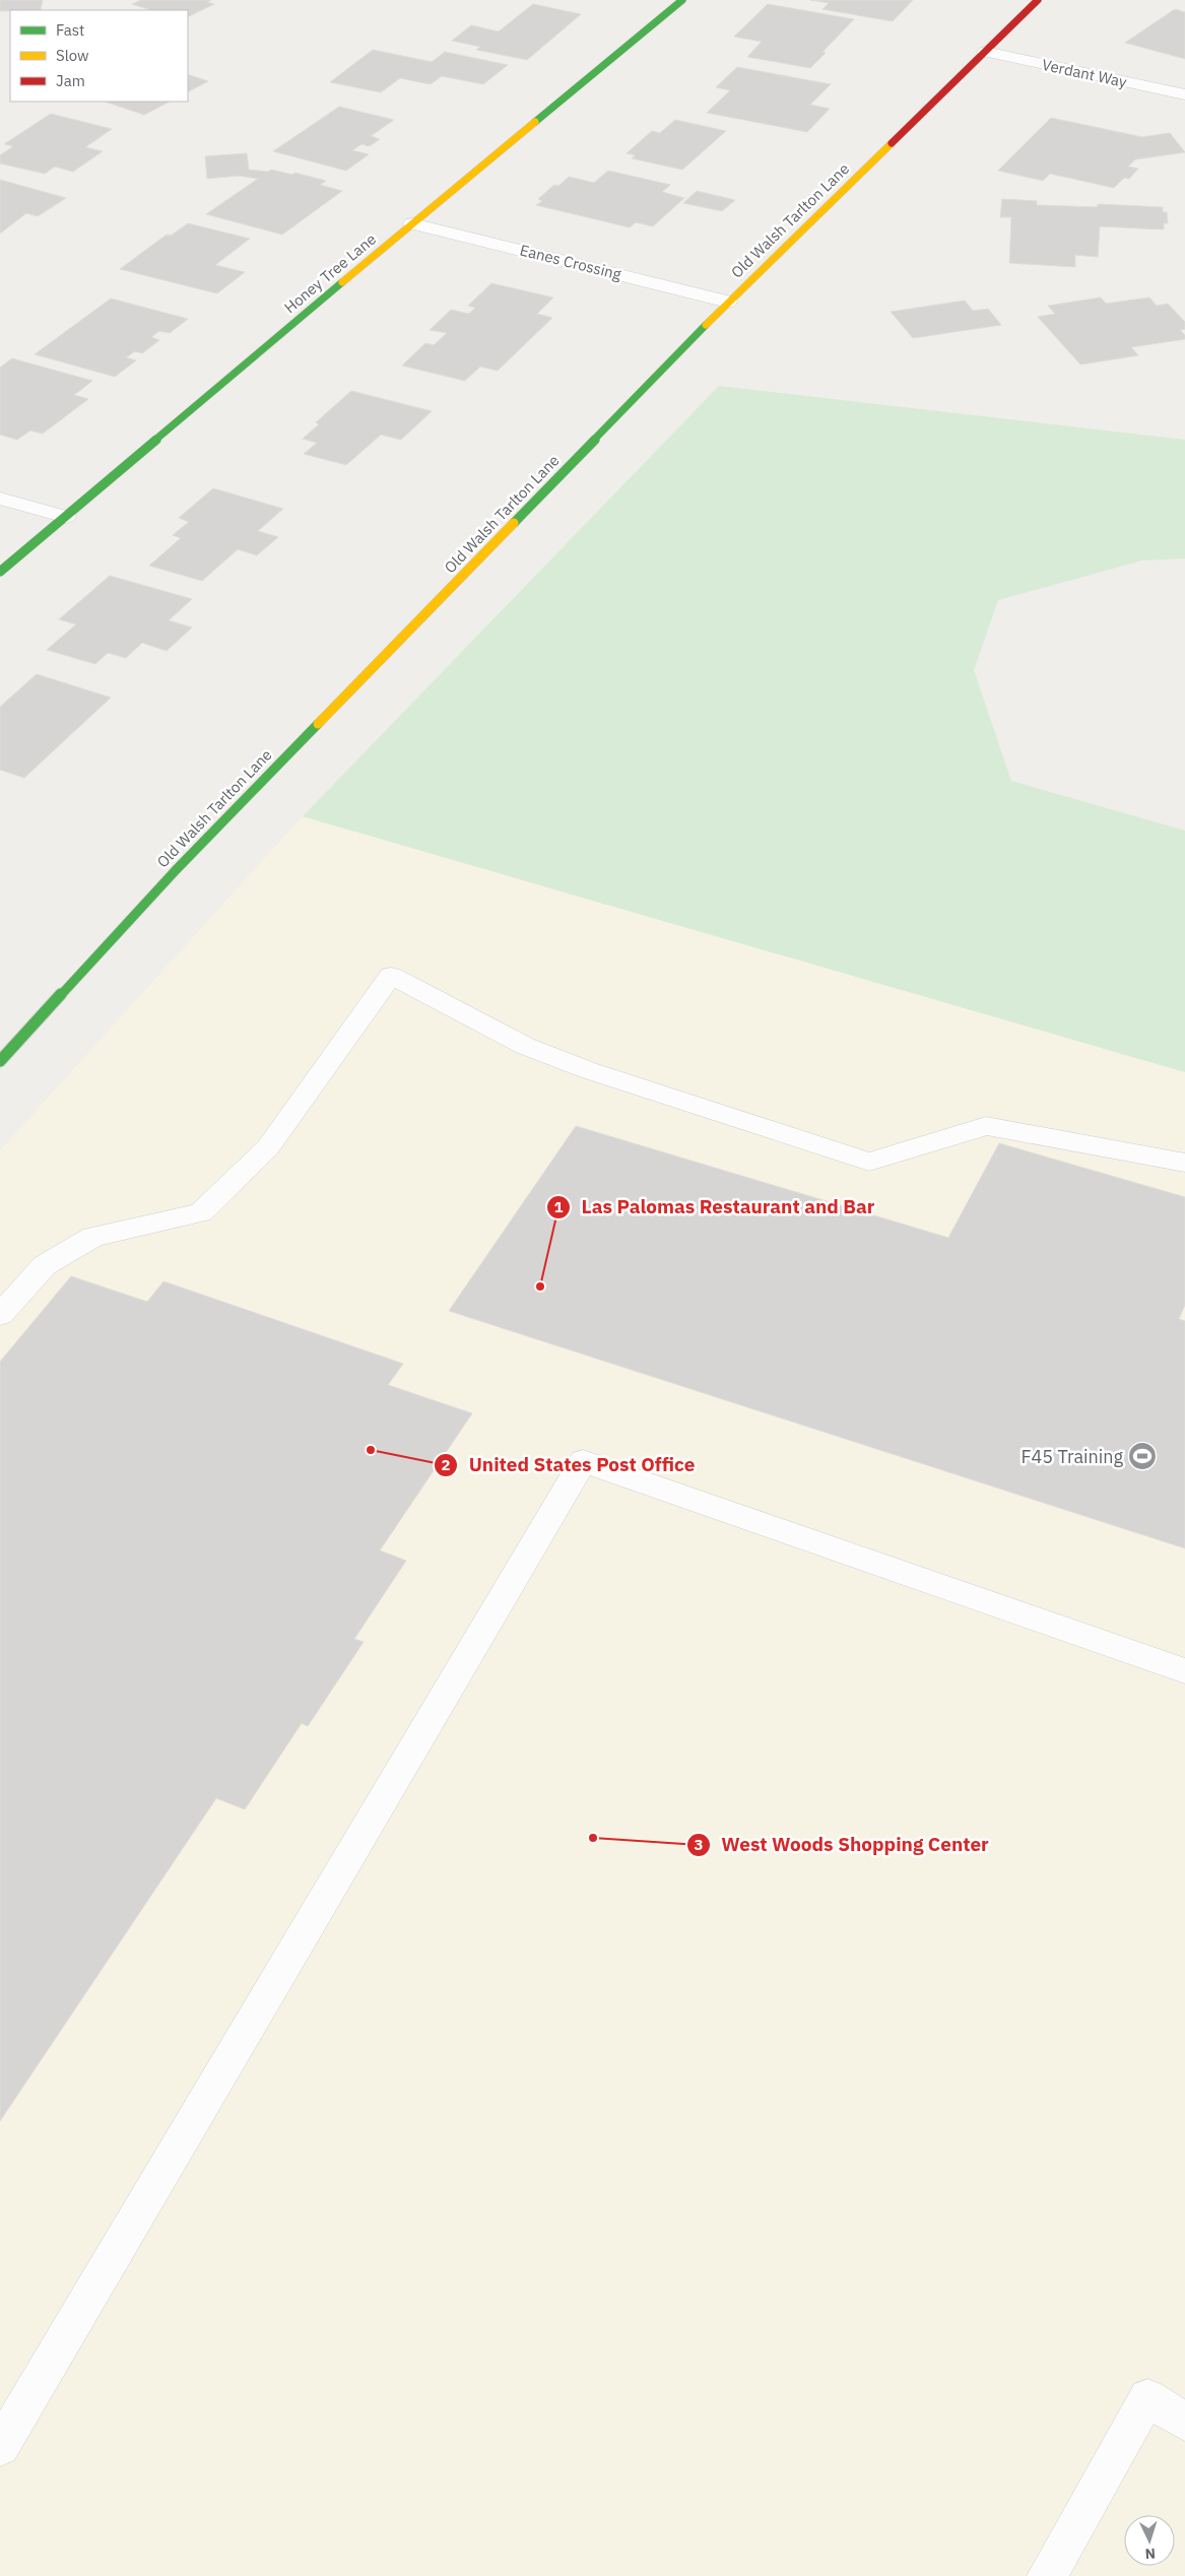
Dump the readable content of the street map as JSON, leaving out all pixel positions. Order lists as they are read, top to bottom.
{
  "streets": {
    "street": [
      "Verdant Way",
      "Old Walsh Tarlton Lane",
      "Eanes Crossing",
      "Honey Tree Lane"
    ]
  },
  "crossings": [
    ["Verdant Way", "Old Walsh Tarlton Lane"],
    ["Old Walsh Tarlton Lane", "Eanes Crossing"],
    ["Eanes Crossing", "Honey Tree Lane"]
  ],
  "places": {
    "other": ["Las Palomas Restaurant and Bar", "United States Post Office", "West Woods Shopping Center"],
    "sports": ["F45 Training"]
  },
  "legend": ["Fast", "Slow", "Jam"],
  "north": "bottom"
}
